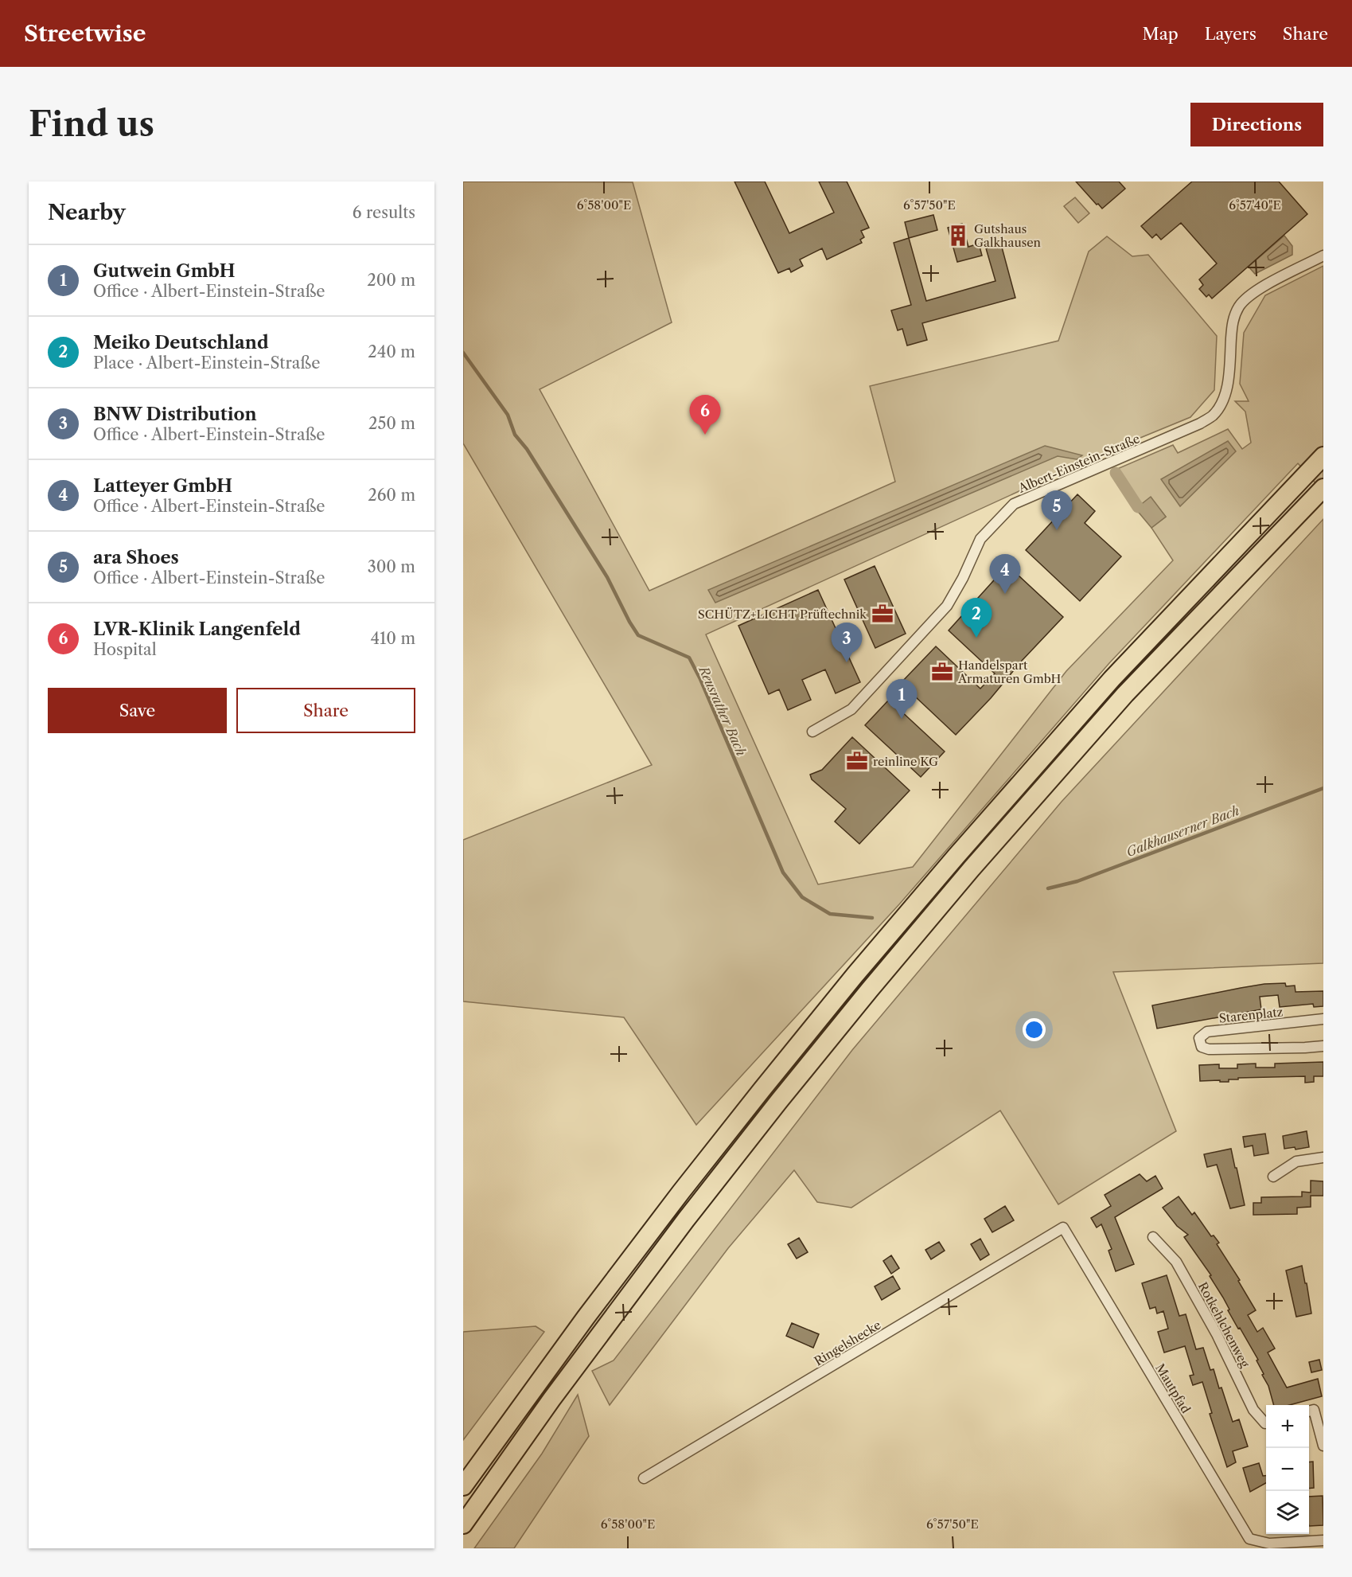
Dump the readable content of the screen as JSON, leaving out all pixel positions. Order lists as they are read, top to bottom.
{
  "streets": {
    "street": [
      "Albert-Einstein-Straße",
      "Starenplatz",
      "Rotkehlchenweg",
      "Ringelshecke",
      "Mautpfad"
    ]
  },
  "crossings": [
    ["Ringelshecke", "Mautpfad"]
  ],
  "water": ["Reusrather Bach", "Galkhauserner Bach"],
  "places": {
    "building": ["Gutshaus Galkhausen"],
    "office": ["SCHÜTZ+LICHT Prüftechnik", "Handelspart Armaturen GmbH", "reinline KG"]
  },
  "page": {
    "header": "Streetwise",
    "nav": ["Map", "Layers", "Share"],
    "buttons": [
      "Directions",
      ["Save", "Share"]
    ],
    "title": "Find us",
    "heading": ["Nearby", "6 results"],
    "list": [
      {
        "mark": "1",
        "name": "Gutwein GmbH",
        "note": "Office · Albert-Einstein-Straße",
        "value": "200 m"
      },
      {
        "mark": "2",
        "name": "Meiko Deutschland",
        "note": "Place · Albert-Einstein-Straße",
        "value": "240 m"
      },
      {
        "mark": "3",
        "name": "BNW Distribution",
        "note": "Office · Albert-Einstein-Straße",
        "value": "250 m"
      },
      {
        "mark": "4",
        "name": "Latteyer GmbH",
        "note": "Office · Albert-Einstein-Straße",
        "value": "260 m"
      },
      {
        "mark": "5",
        "name": "ara Shoes",
        "note": "Office · Albert-Einstein-Straße",
        "value": "300 m"
      },
      {
        "mark": "6",
        "name": "LVR-Klinik Langenfeld",
        "note": "Hospital",
        "value": "410 m"
      }
    ],
    "pins": [
      "6",
      "5",
      "4",
      "2",
      "3",
      "1"
    ],
    "map_buttons": ["+", "−"]
  },
  "coordinates": ["6°58'00\"E", "6°57'50\"E", "6°57'40\"E"]
}
